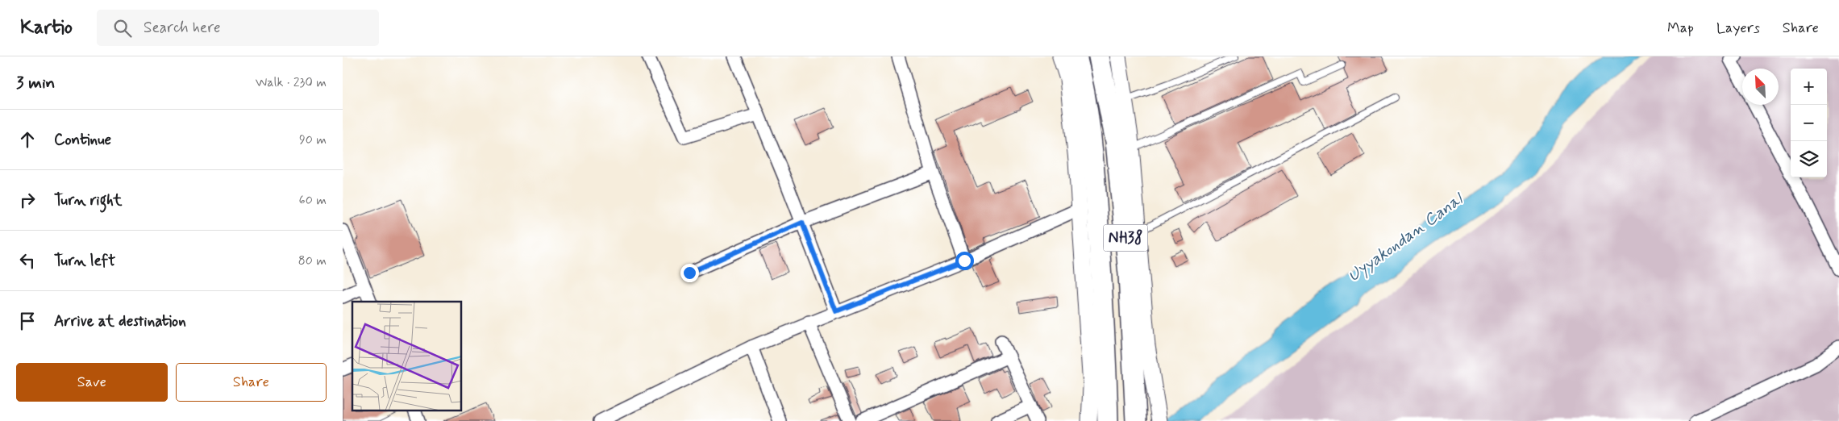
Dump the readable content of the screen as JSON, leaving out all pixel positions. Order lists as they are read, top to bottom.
{
  "streets": {
    "highway": ["NH38"]
  },
  "water": ["Uyyakondan Canal"],
  "north": "top left",
  "page": {
    "header": "Kartio",
    "search": "Search here",
    "nav": ["Map", "Layers", "Share"],
    "heading": ["3 min", "Walk · 230 m"],
    "map_buttons": ["+", "−"],
    "list": [
      ["Continue", "90 m"],
      ["Turn right", "60 m"],
      ["Turn left", "80 m"],
      "Arrive at destination"
    ],
    "buttons": ["Save", "Share"]
  }
}
